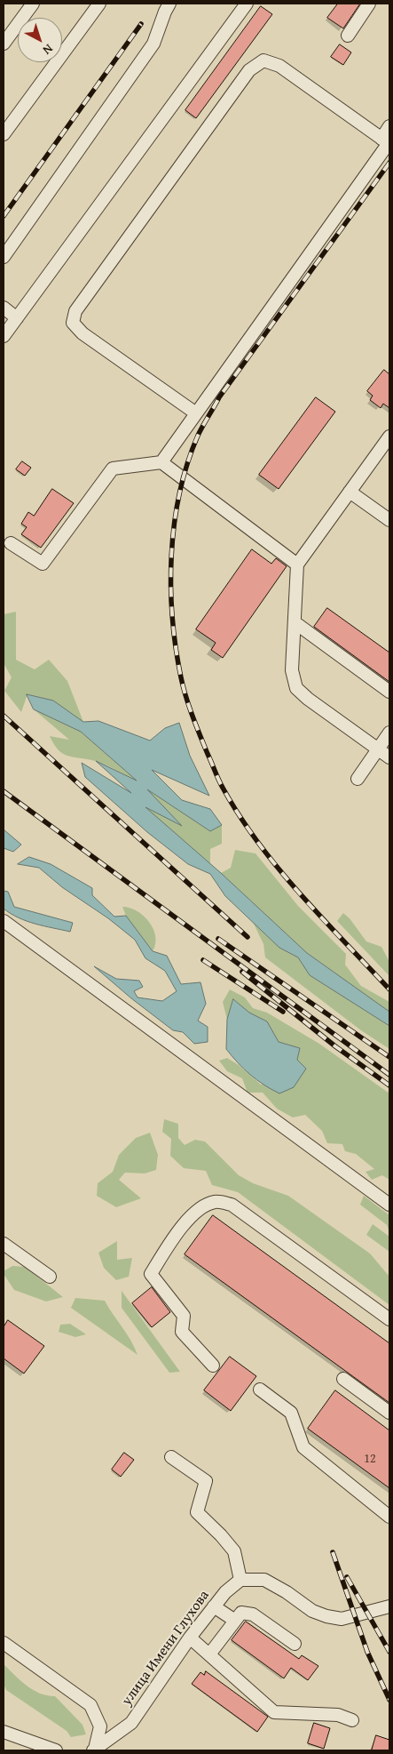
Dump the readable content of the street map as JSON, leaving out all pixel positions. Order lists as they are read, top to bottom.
{
  "streets": {
    "street": ["улица Имени Глухова"]
  },
  "house_numbers": ["12"],
  "north": "bottom right"
}
